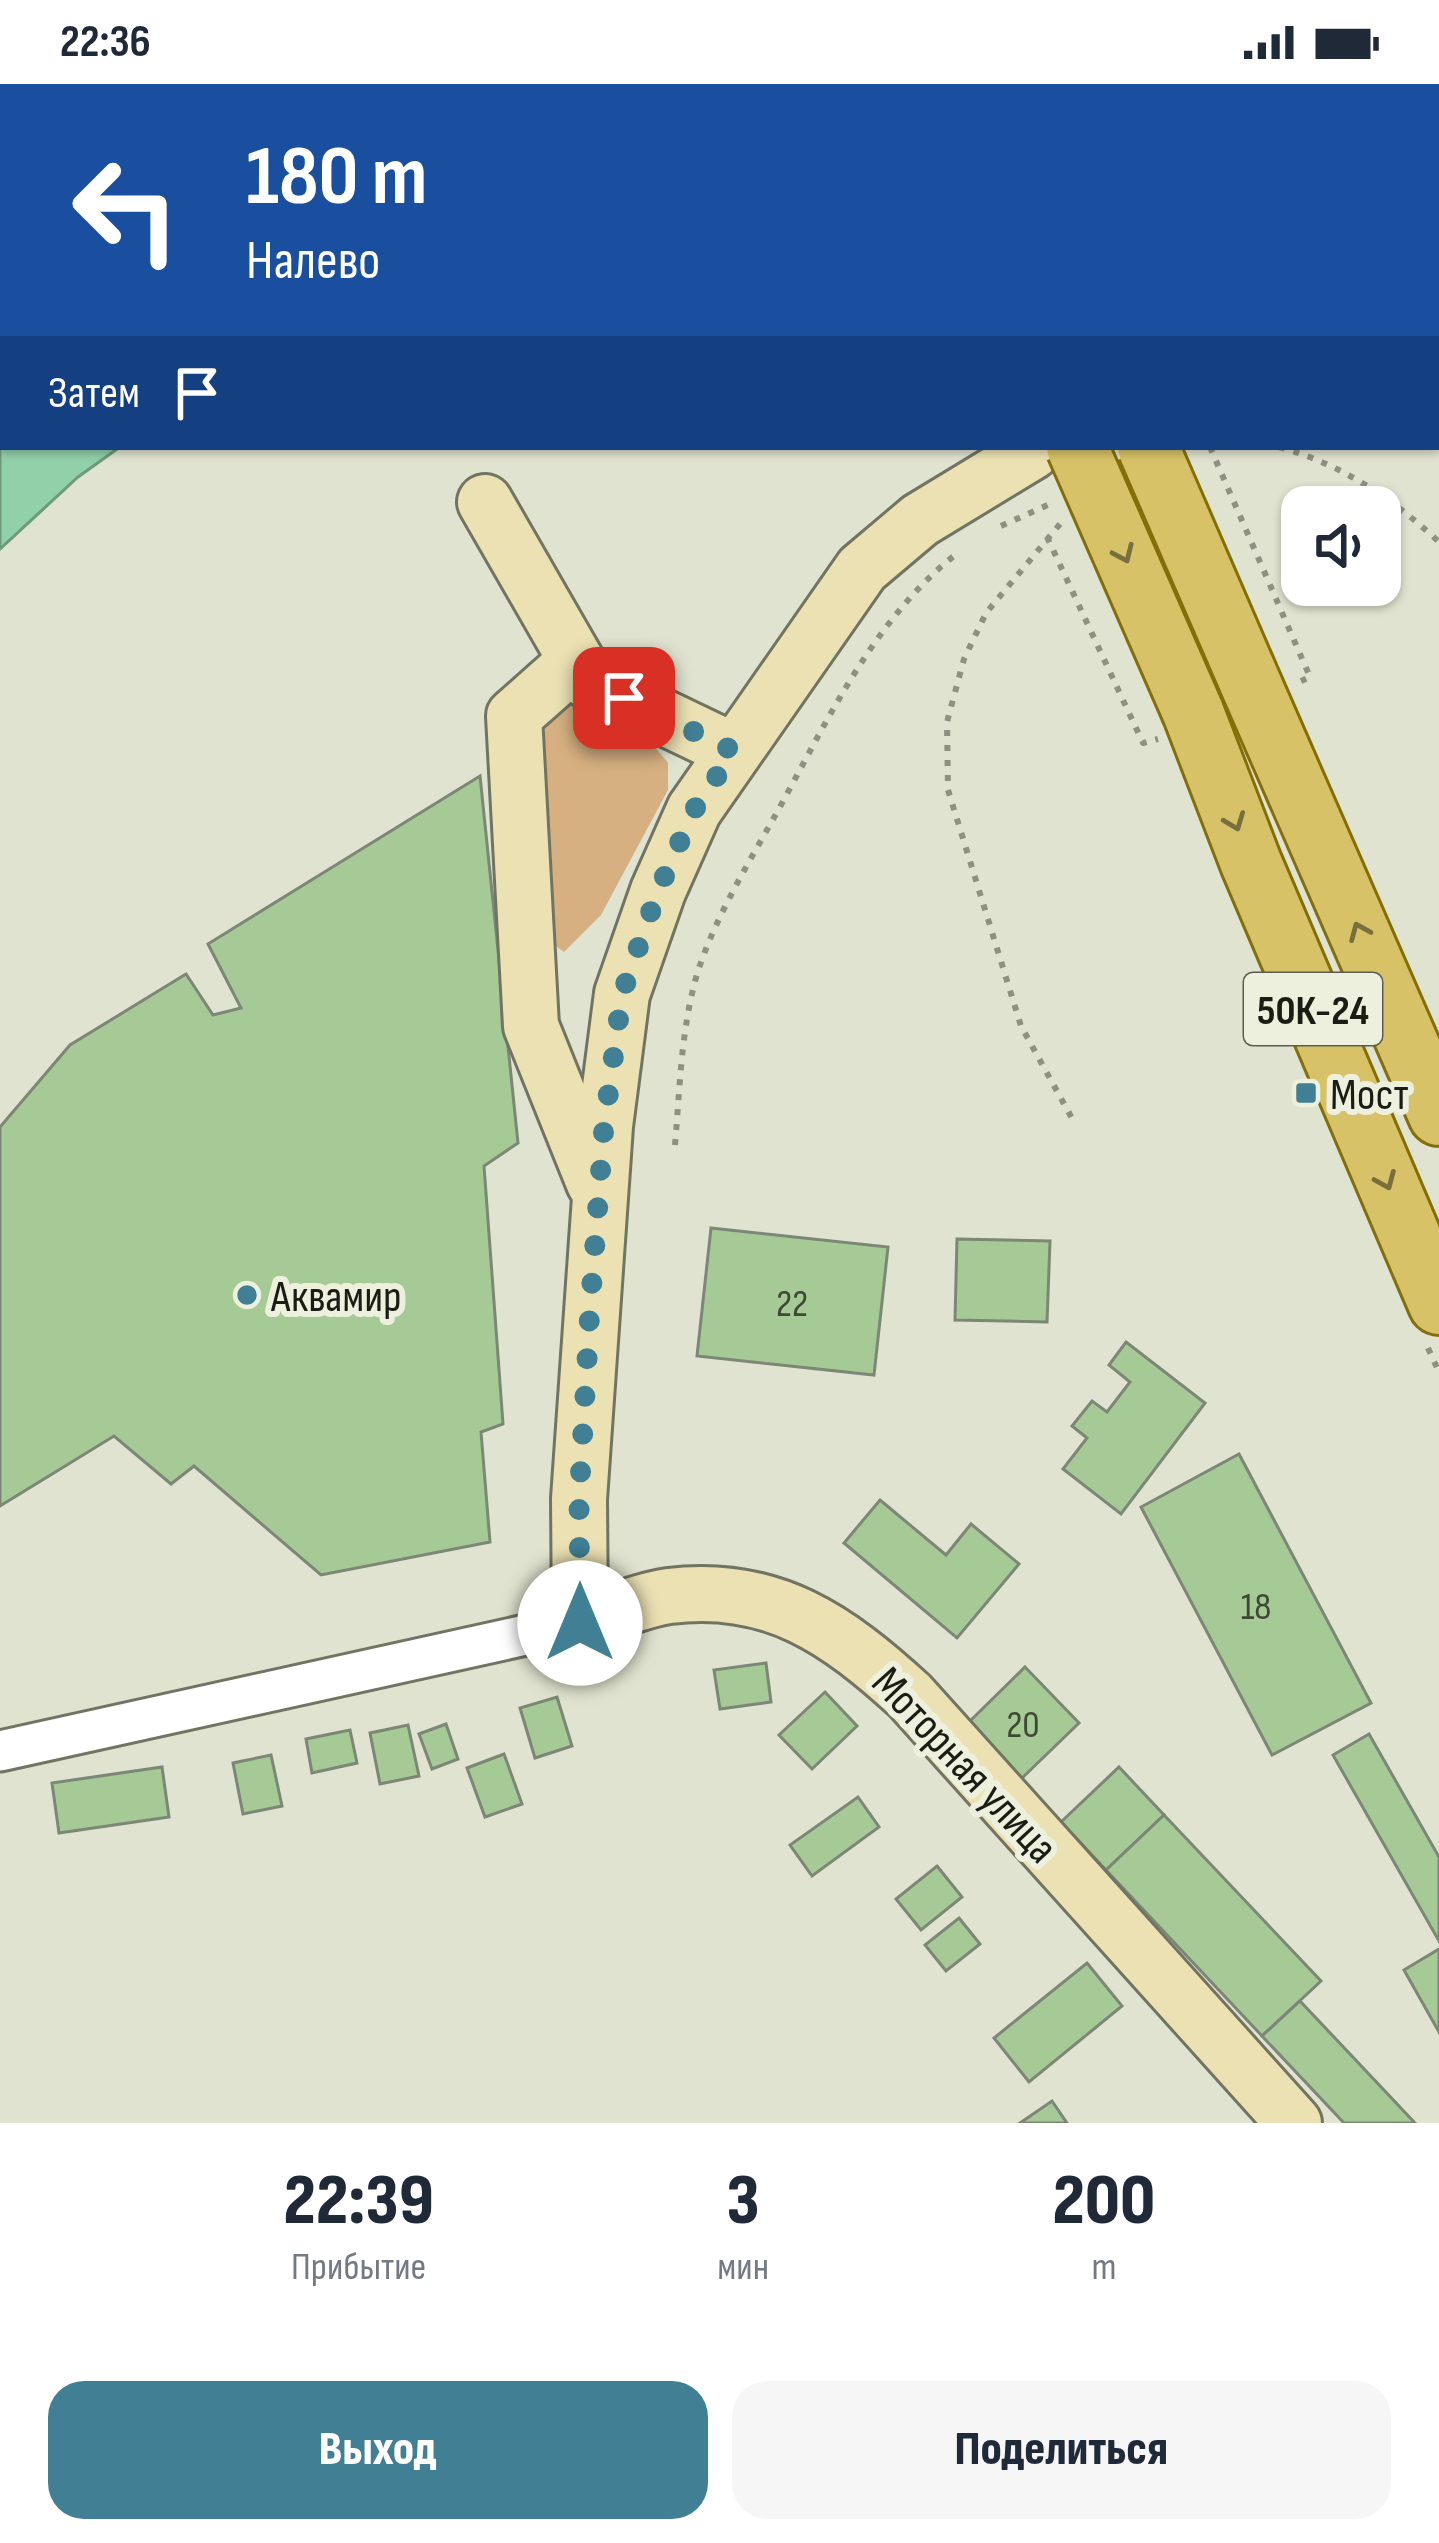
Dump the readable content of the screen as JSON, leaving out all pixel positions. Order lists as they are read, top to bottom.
{
  "streets": {
    "main road": ["50К-24"],
    "street": ["Моторная улица"]
  },
  "places": {
    "transit": ["Мост"],
    "other": ["Аквамир"]
  },
  "house_numbers": ["22", "18", "20"],
  "page": {
    "status": "22:36",
    "turn": ["180 m", "Налево"],
    "then": "Затем",
    "eta": [
      "22:39",
      "Прибытие",
      "3",
      "мин",
      "200",
      "m"
    ],
    "buttons": ["Выход", "Поделиться"]
  }
}
